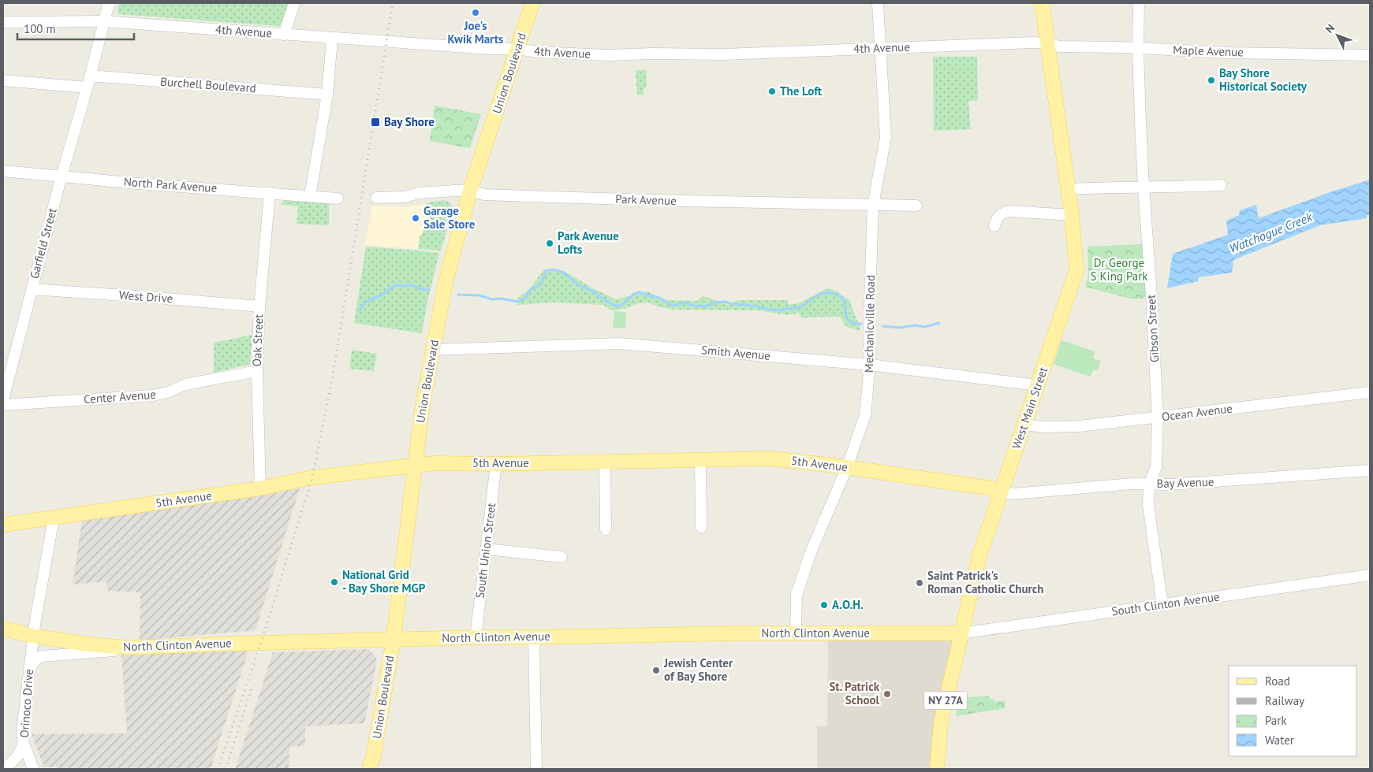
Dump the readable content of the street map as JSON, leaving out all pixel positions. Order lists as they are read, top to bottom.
{
  "streets": {
    "main road": [
      "Union Boulevard",
      "West Main Street",
      "5th Avenue",
      "North Clinton Avenue",
      "NY 27A"
    ],
    "street": [
      "4th Avenue",
      "Maple Avenue",
      "Burchell Boulevard",
      "North Park Avenue",
      "Park Avenue",
      "Garfield Street",
      "West Drive",
      "Mechanicville Road",
      "Gibson Street",
      "Oak Street",
      "Smith Avenue",
      "Center Avenue",
      "Ocean Avenue",
      "Bay Avenue",
      "South Union Street",
      "South Clinton Avenue",
      "Orinoco Drive"
    ]
  },
  "crossings": [
    ["4th Avenue", "Maple Avenue"],
    ["4th Avenue", "Union Boulevard"],
    ["4th Avenue", "Garfield Street"],
    ["4th Avenue", "Mechanicville Road"],
    ["4th Avenue", "West Main Street"],
    ["4th Avenue", "NY 27A"],
    ["Maple Avenue", "Gibson Street"],
    ["Maple Avenue", "West Main Street"],
    ["Maple Avenue", "NY 27A"],
    ["Union Boulevard", "Park Avenue"],
    ["Union Boulevard", "Smith Avenue"],
    ["Union Boulevard", "5th Avenue"],
    ["Union Boulevard", "North Clinton Avenue"],
    ["Burchell Boulevard", "Garfield Street"],
    ["North Park Avenue", "Garfield Street"],
    ["North Park Avenue", "Oak Street"],
    ["Park Avenue", "Mechanicville Road"],
    ["Garfield Street", "West Drive"],
    ["West Drive", "Oak Street"],
    ["Mechanicville Road", "Smith Avenue"],
    ["Mechanicville Road", "5th Avenue"],
    ["Mechanicville Road", "North Clinton Avenue"],
    ["Gibson Street", "Ocean Avenue"],
    ["Gibson Street", "Bay Avenue"],
    ["Gibson Street", "South Clinton Avenue"],
    ["Oak Street", "Center Avenue"],
    ["Oak Street", "5th Avenue"],
    ["Smith Avenue", "West Main Street"],
    ["West Main Street", "Ocean Avenue"],
    ["West Main Street", "5th Avenue"],
    ["West Main Street", "Bay Avenue"],
    ["West Main Street", "South Clinton Avenue"],
    ["West Main Street", "North Clinton Avenue"],
    ["West Main Street", "NY 27A"],
    ["5th Avenue", "Bay Avenue"],
    ["5th Avenue", "South Union Street"],
    ["5th Avenue", "Orinoco Drive"],
    ["South Union Street", "North Clinton Avenue"],
    ["South Clinton Avenue", "North Clinton Avenue"],
    ["North Clinton Avenue", "Orinoco Drive"]
  ],
  "water": ["Watchogue Creek"],
  "parks": ["Dr George S King Park"],
  "places": {
    "other": [
      "Joe's Kwik Marts",
      "Bay Shore Historical Society",
      "The Loft",
      "Garage Sale Store",
      "Park Avenue Lofts",
      "National Grid - Bay Shore MGP",
      "Saint Patrick's Roman Catholic Church",
      "A.O.H.",
      "Jewish Center of Bay Shore",
      "St. Patrick School"
    ],
    "transit": ["Bay Shore"]
  },
  "legend": [
    "Road",
    "Railway",
    "Park",
    "Water"
  ],
  "scale_bar": "100 m",
  "north": "top left"
}
